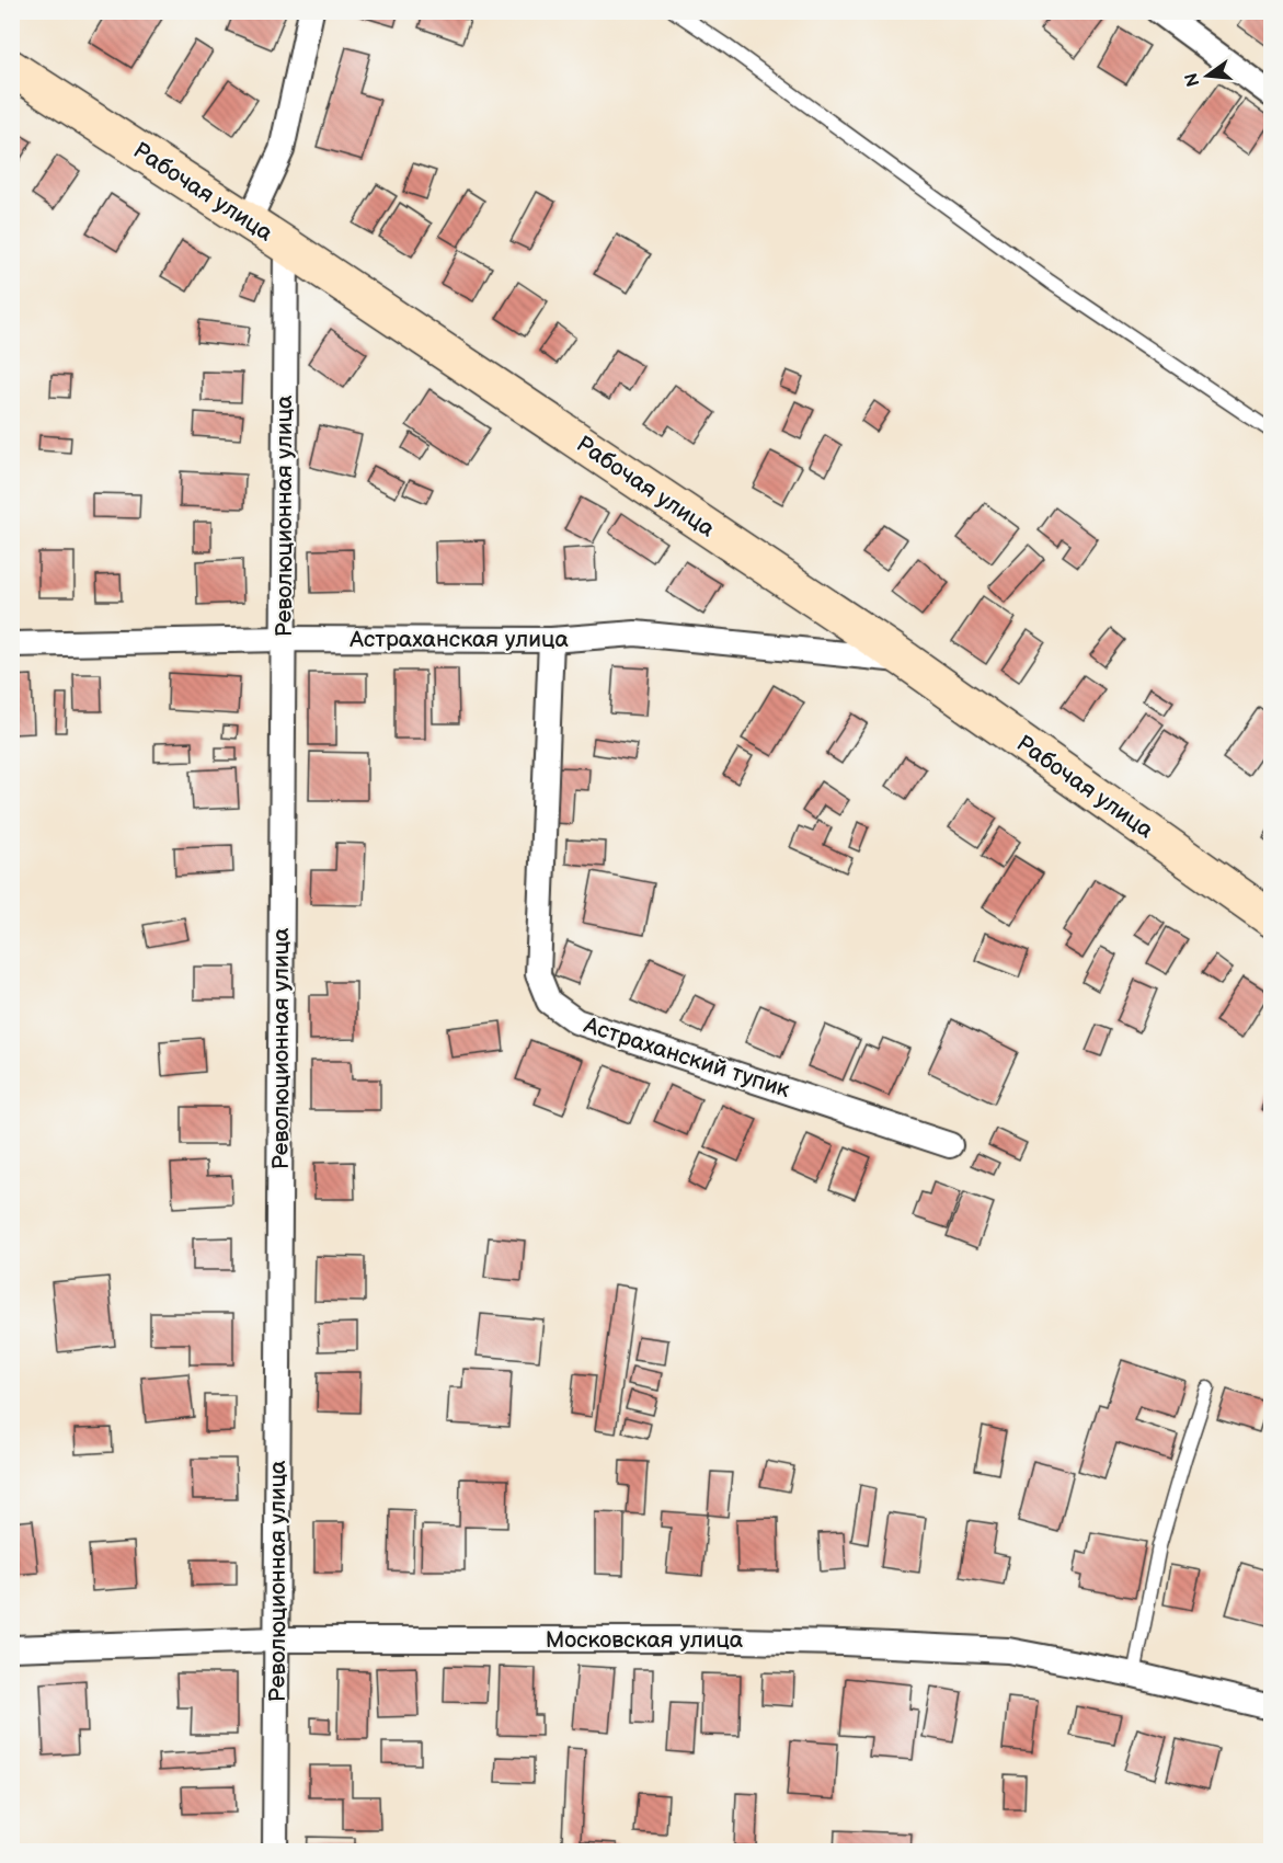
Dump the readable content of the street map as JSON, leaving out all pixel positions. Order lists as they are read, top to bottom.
{
  "streets": {
    "street": [
      "Рабочая улица",
      "Революционная улица",
      "Астраханская улица",
      "Астраханский тупик",
      "Московская улица"
    ]
  },
  "crossings": [
    ["Рабочая улица", "Революционная улица"],
    ["Рабочая улица", "Астраханская улица"],
    ["Революционная улица", "Астраханская улица"],
    ["Революционная улица", "Московская улица"],
    ["Астраханская улица", "Астраханский тупик"]
  ],
  "north": "left"
}
